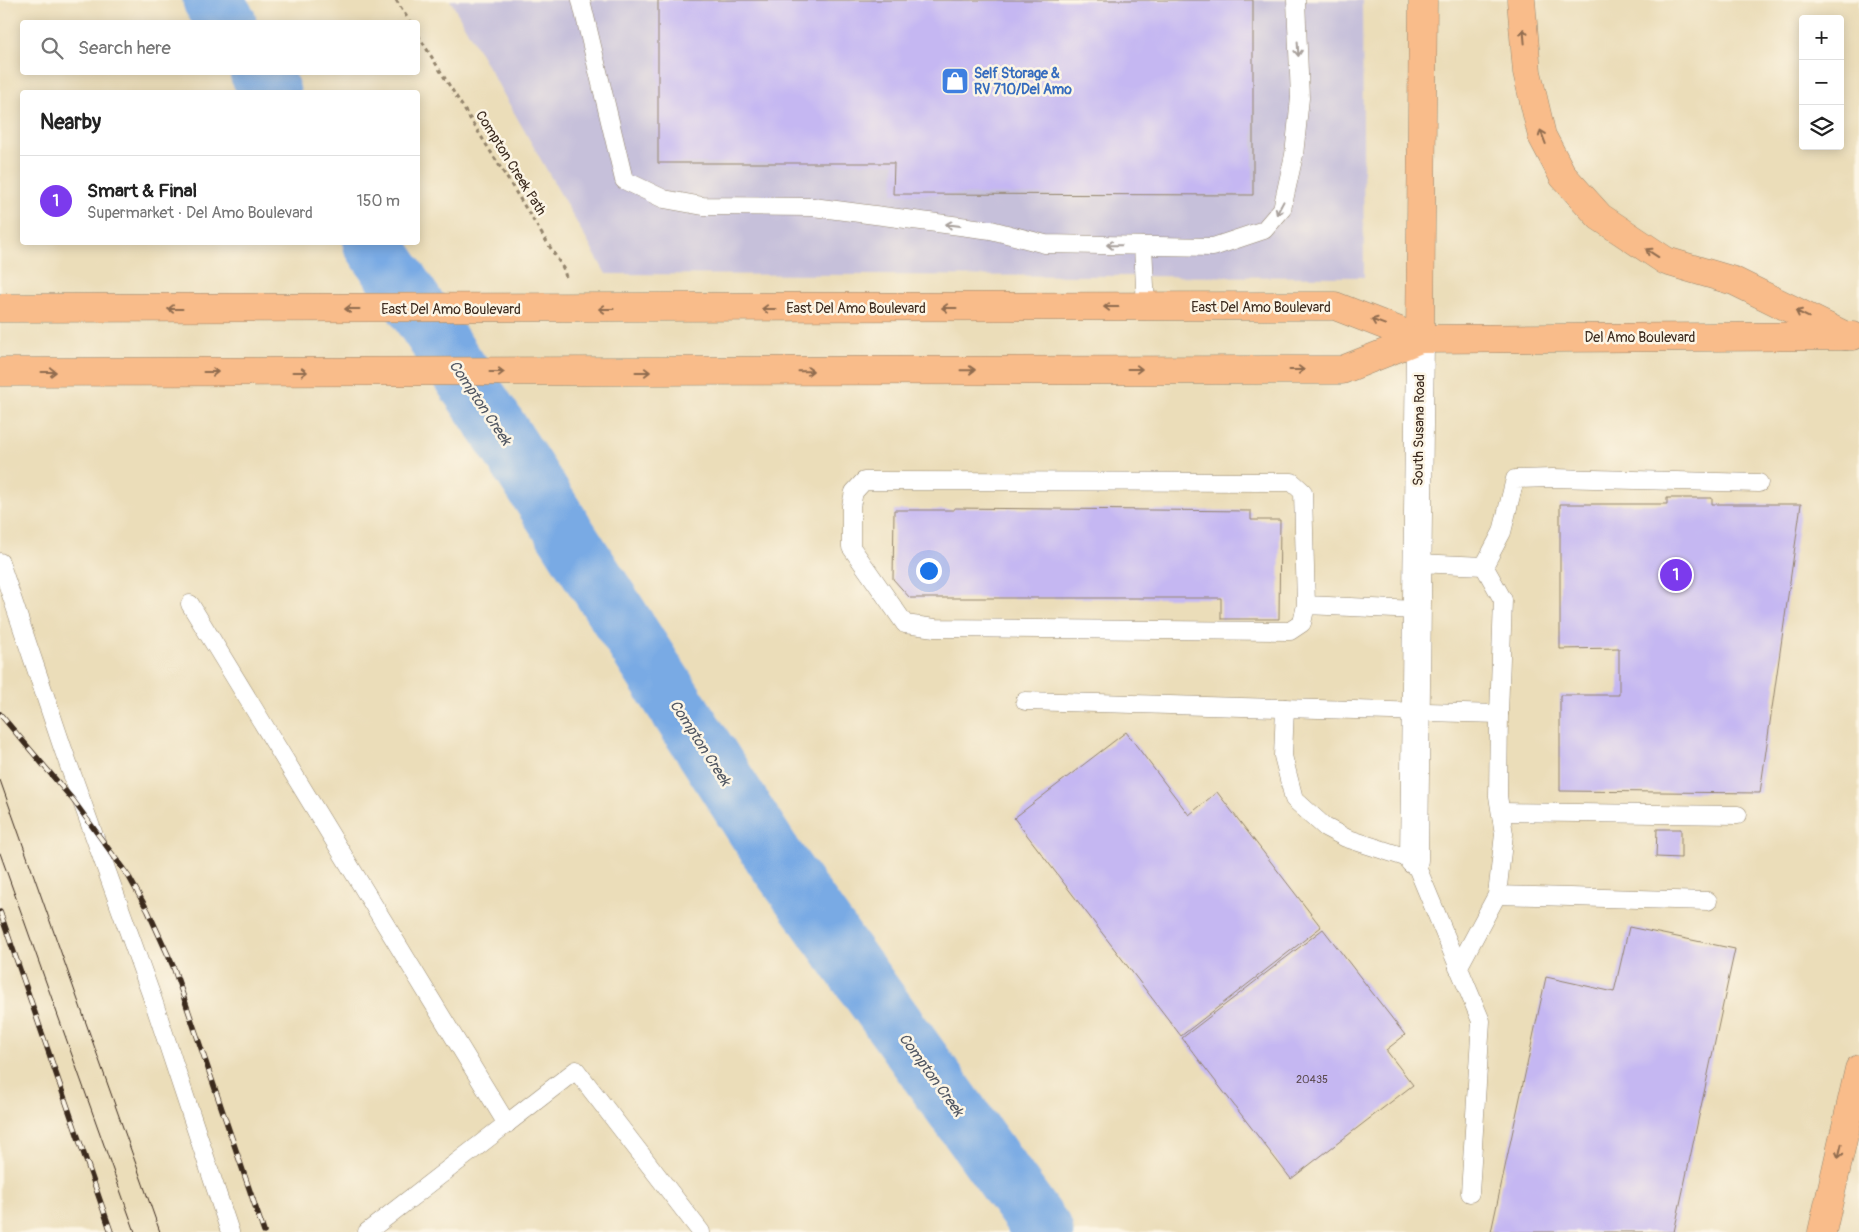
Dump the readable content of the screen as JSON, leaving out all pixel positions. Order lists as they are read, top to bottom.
{
  "streets": {
    "main road": ["East Del Amo Boulevard", "Del Amo Boulevard", "South Susana Road"],
    "path": ["Compton Creek Path"]
  },
  "crossings": [
    ["Compton Creek Path", "East Del Amo Boulevard"],
    ["East Del Amo Boulevard", "Del Amo Boulevard"],
    ["East Del Amo Boulevard", "South Susana Road"],
    ["Del Amo Boulevard", "South Susana Road"]
  ],
  "water": ["Compton Creek"],
  "places": {
    "shop": ["Self Storage & RV 710/Del Amo"]
  },
  "house_numbers": ["20435"],
  "page": {
    "map_buttons": ["+", "−"],
    "search": "Search here",
    "heading": "Nearby",
    "list": [
      {
        "mark": "1",
        "name": "Smart & Final",
        "note": "Supermarket · Del Amo Boulevard",
        "value": "150 m"
      }
    ],
    "pins": "1"
  }
}
